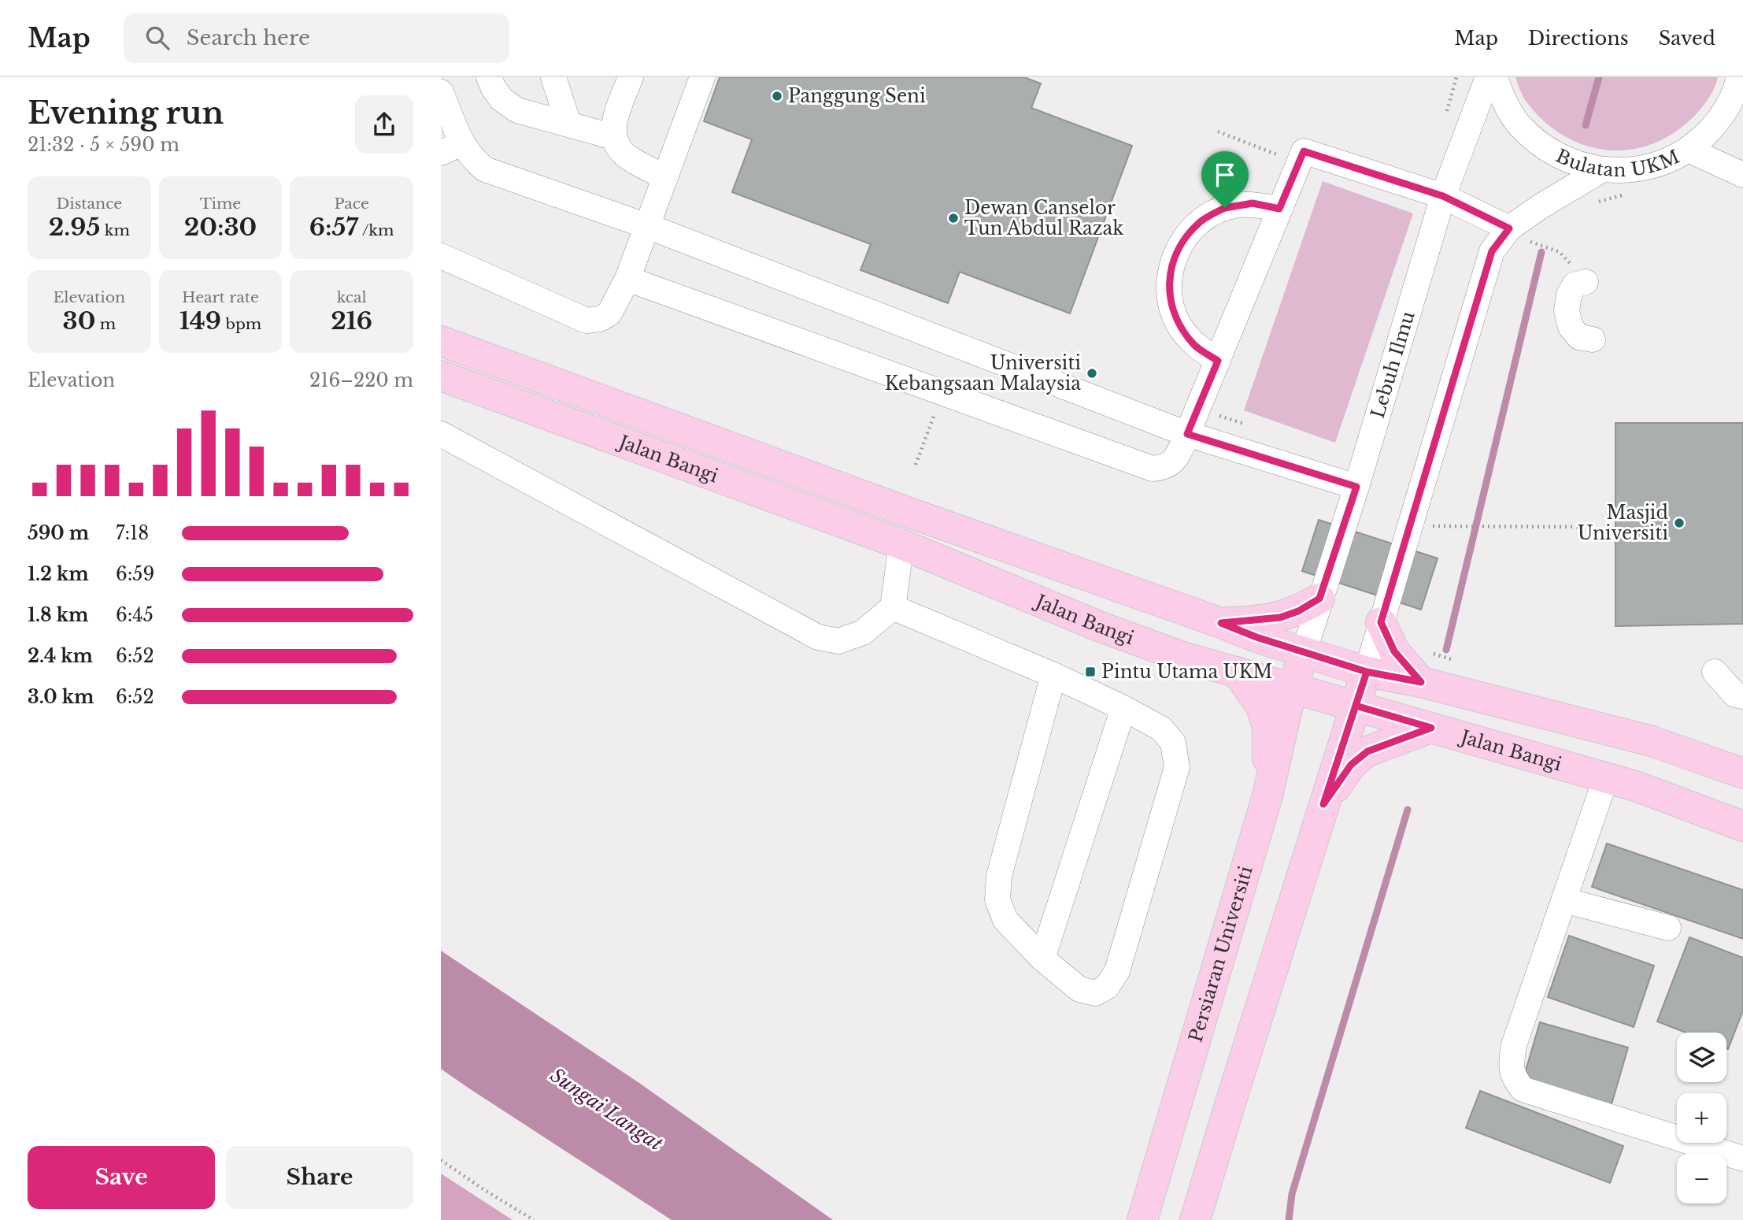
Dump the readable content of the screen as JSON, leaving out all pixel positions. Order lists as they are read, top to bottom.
{
  "streets": {
    "main road": ["Jalan Bangi", "Persiaran Universiti"],
    "street": ["Bulatan UKM", "Lebuh Ilmu"]
  },
  "crossings": [
    ["Lebuh Ilmu", "Jalan Bangi"],
    ["Lebuh Ilmu", "Persiaran Universiti"],
    ["Jalan Bangi", "Persiaran Universiti"]
  ],
  "water": ["Sungai Langat"],
  "places": {
    "other": [
      "Panggung Seni",
      "Dewan Canselor Tun Abdul Razak",
      "Universiti Kebangsaan Malaysia",
      "Masjid Universiti"
    ],
    "transit": ["Pintu Utama UKM"]
  },
  "page": {
    "header": "Map",
    "search": "Search here",
    "nav": ["Map", "Directions", "Saved"],
    "heading": ["Evening run", "21:32 · 5 × 590 m"],
    "stats": [
      ["Distance", "2.95 km"],
      ["Time", "20:30"],
      ["Pace", "6:57 /km"],
      ["Elevation", "30 m"],
      ["Heart rate", "149 bpm"],
      ["kcal", "216"]
    ],
    "chart": ["Elevation", "216–220 m"],
    "list": [
      {
        "name": "590 m",
        "note": "7:18"
      },
      {
        "name": "1.2 km",
        "note": "6:59"
      },
      {
        "name": "1.8 km",
        "note": "6:45"
      },
      {
        "name": "2.4 km",
        "note": "6:52"
      },
      {
        "name": "3.0 km",
        "note": "6:52"
      }
    ],
    "map_buttons": ["+", "−"],
    "buttons": ["Save", "Share"]
  }
}
